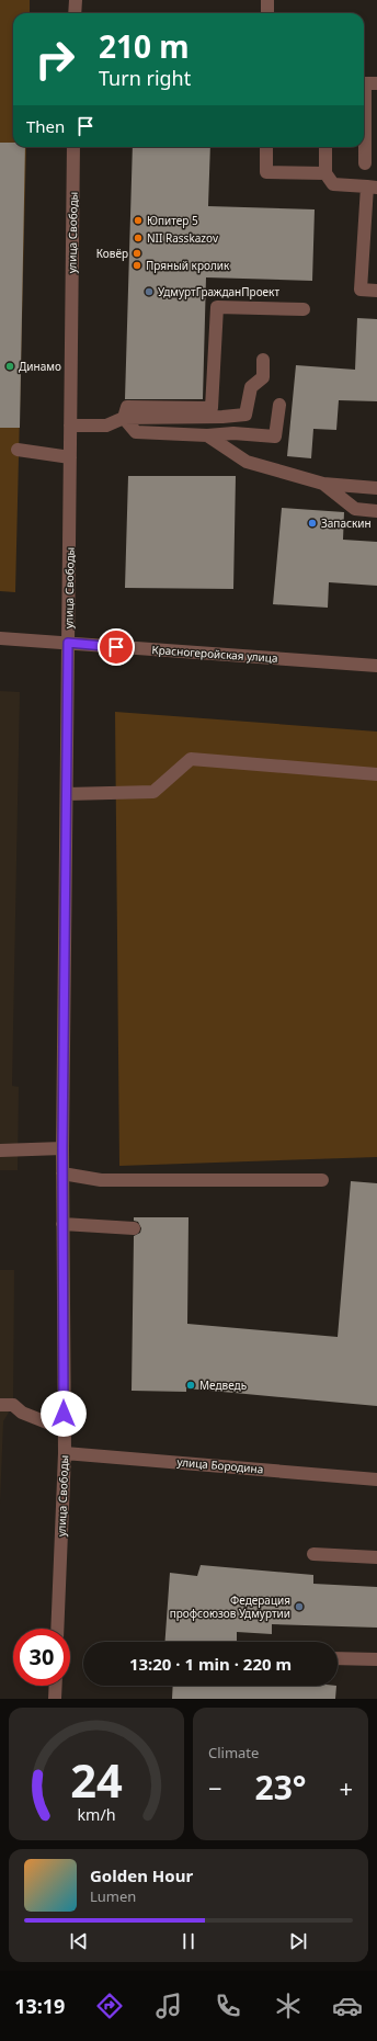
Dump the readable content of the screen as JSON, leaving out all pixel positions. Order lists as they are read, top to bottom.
{
  "streets": {
    "street": ["улица Свободы", "Красногеройская улица", "улица Бородина"]
  },
  "crossings": [
    ["улица Свободы", "Красногеройская улица"],
    ["улица Свободы", "улица Бородина"]
  ],
  "places": [
    "Юпитер 5",
    "NII Rasskazov",
    "Ковёр",
    "Пряный кролик",
    "УдмуртГражданПроект",
    "Динамо",
    "Запаскин",
    "Медведь",
    "Федерация профсоюзов Удмуртии"
  ],
  "page": {
    "turn": ["210 m", "Turn right"],
    "then": "Then",
    "limit": "30",
    "trip": "13:20 · 1 min · 220 m",
    "tile": "Climate",
    "heat": ["−", "23°", "+"],
    "song": ["Golden Hour", "Lumen"],
    "tabs": "13:19",
    "gauge": ["24", "km/h"]
  }
}
